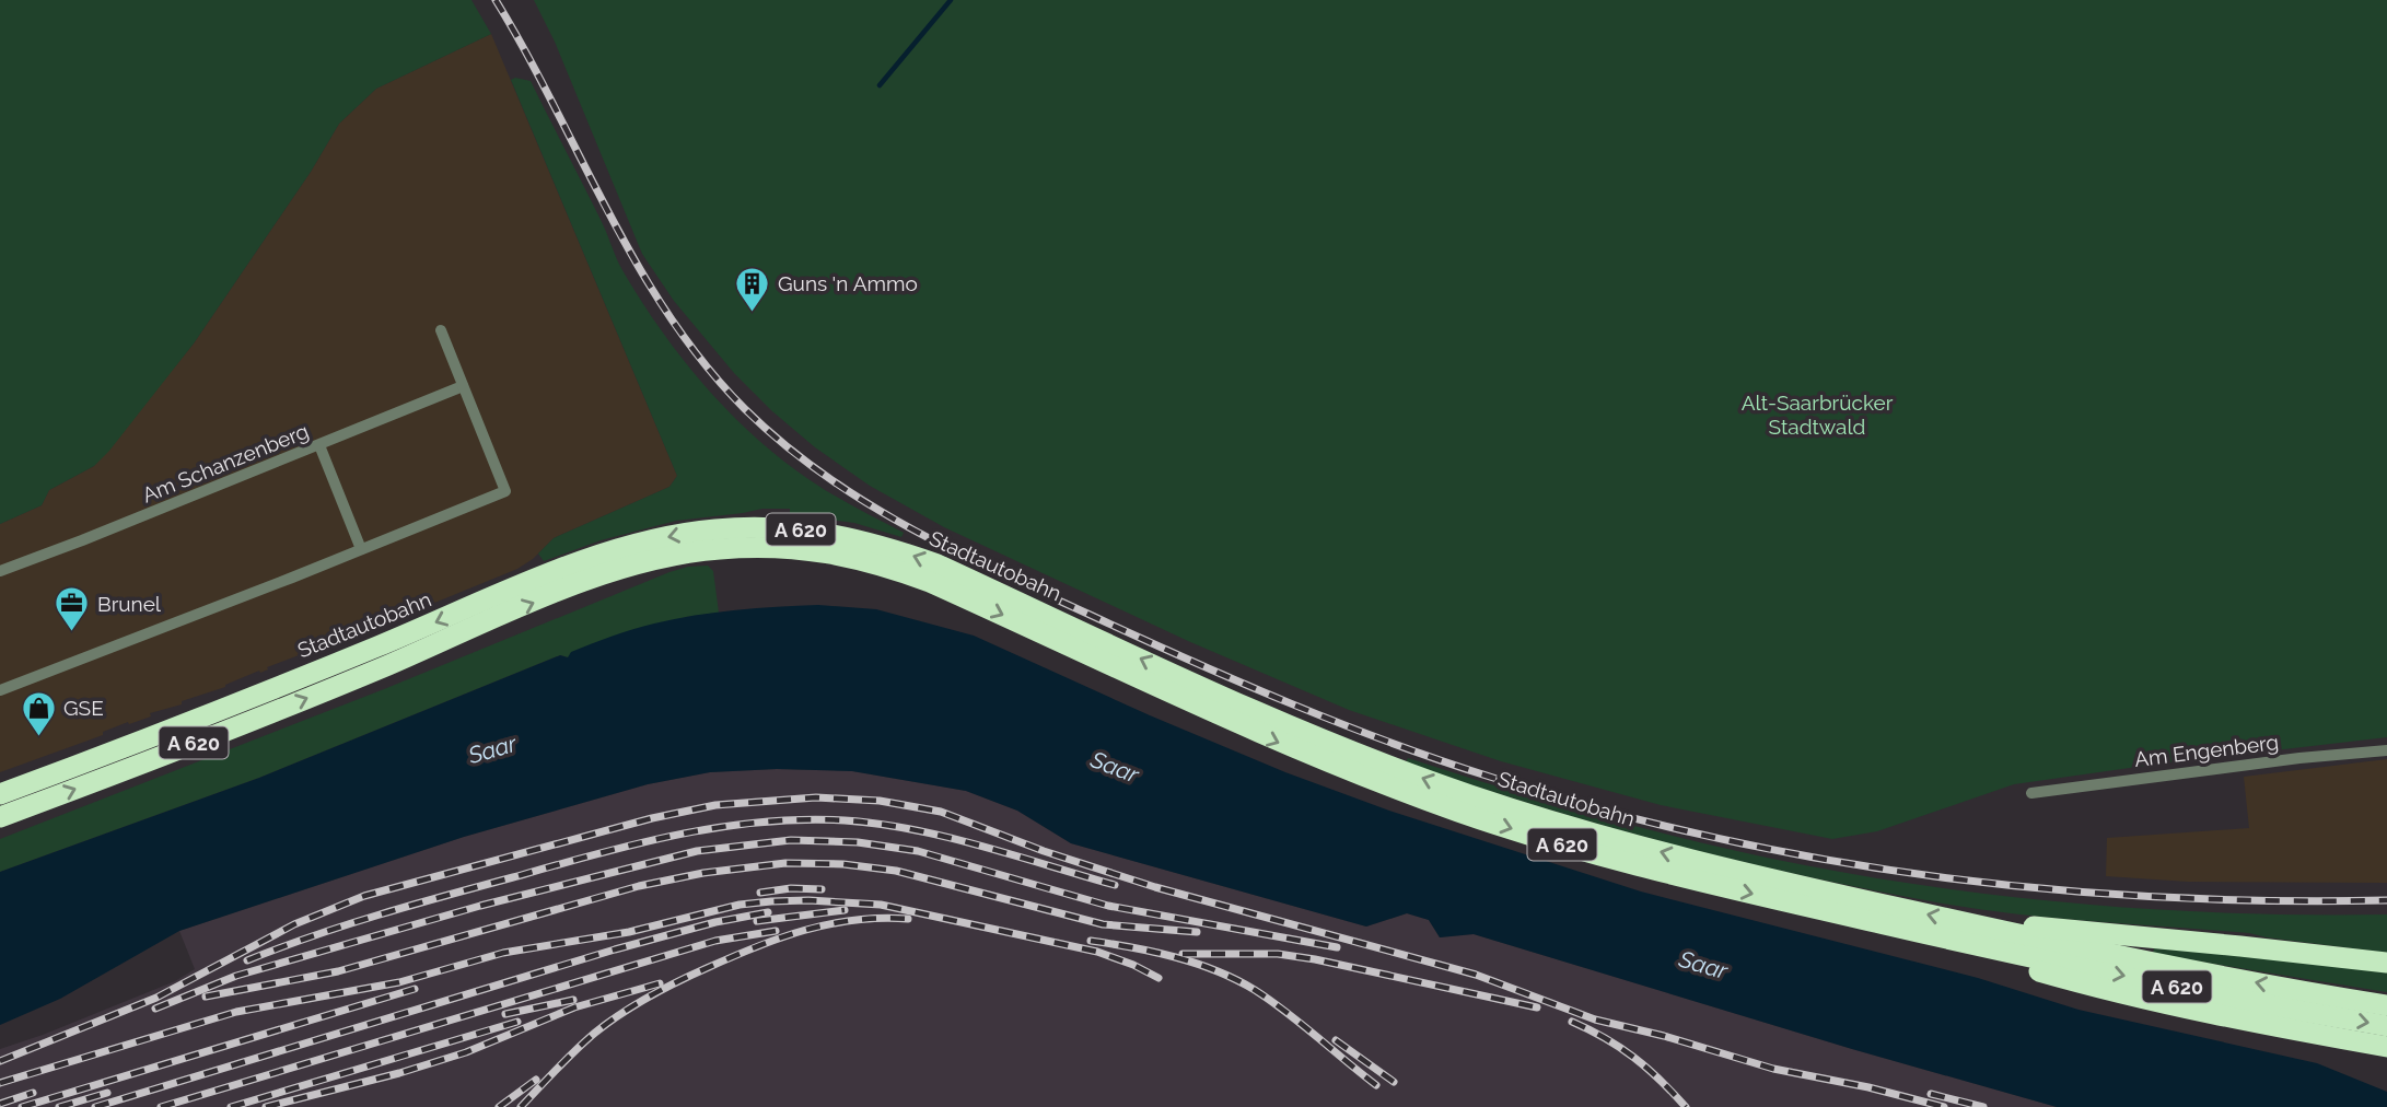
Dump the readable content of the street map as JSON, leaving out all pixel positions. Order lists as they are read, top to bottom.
{
  "streets": {
    "highway": ["A 620", "Stadtautobahn"],
    "street": ["Am Schanzenberg", "Am Engenberg"]
  },
  "crossings": [
    ["A 620", "Stadtautobahn"]
  ],
  "water": ["Saar"],
  "parks": ["Alt-Saarbrücker Stadtwald"],
  "places": {
    "building": ["Guns 'n Ammo"],
    "office": ["Brunel"],
    "shop": ["GSE"]
  }
}
